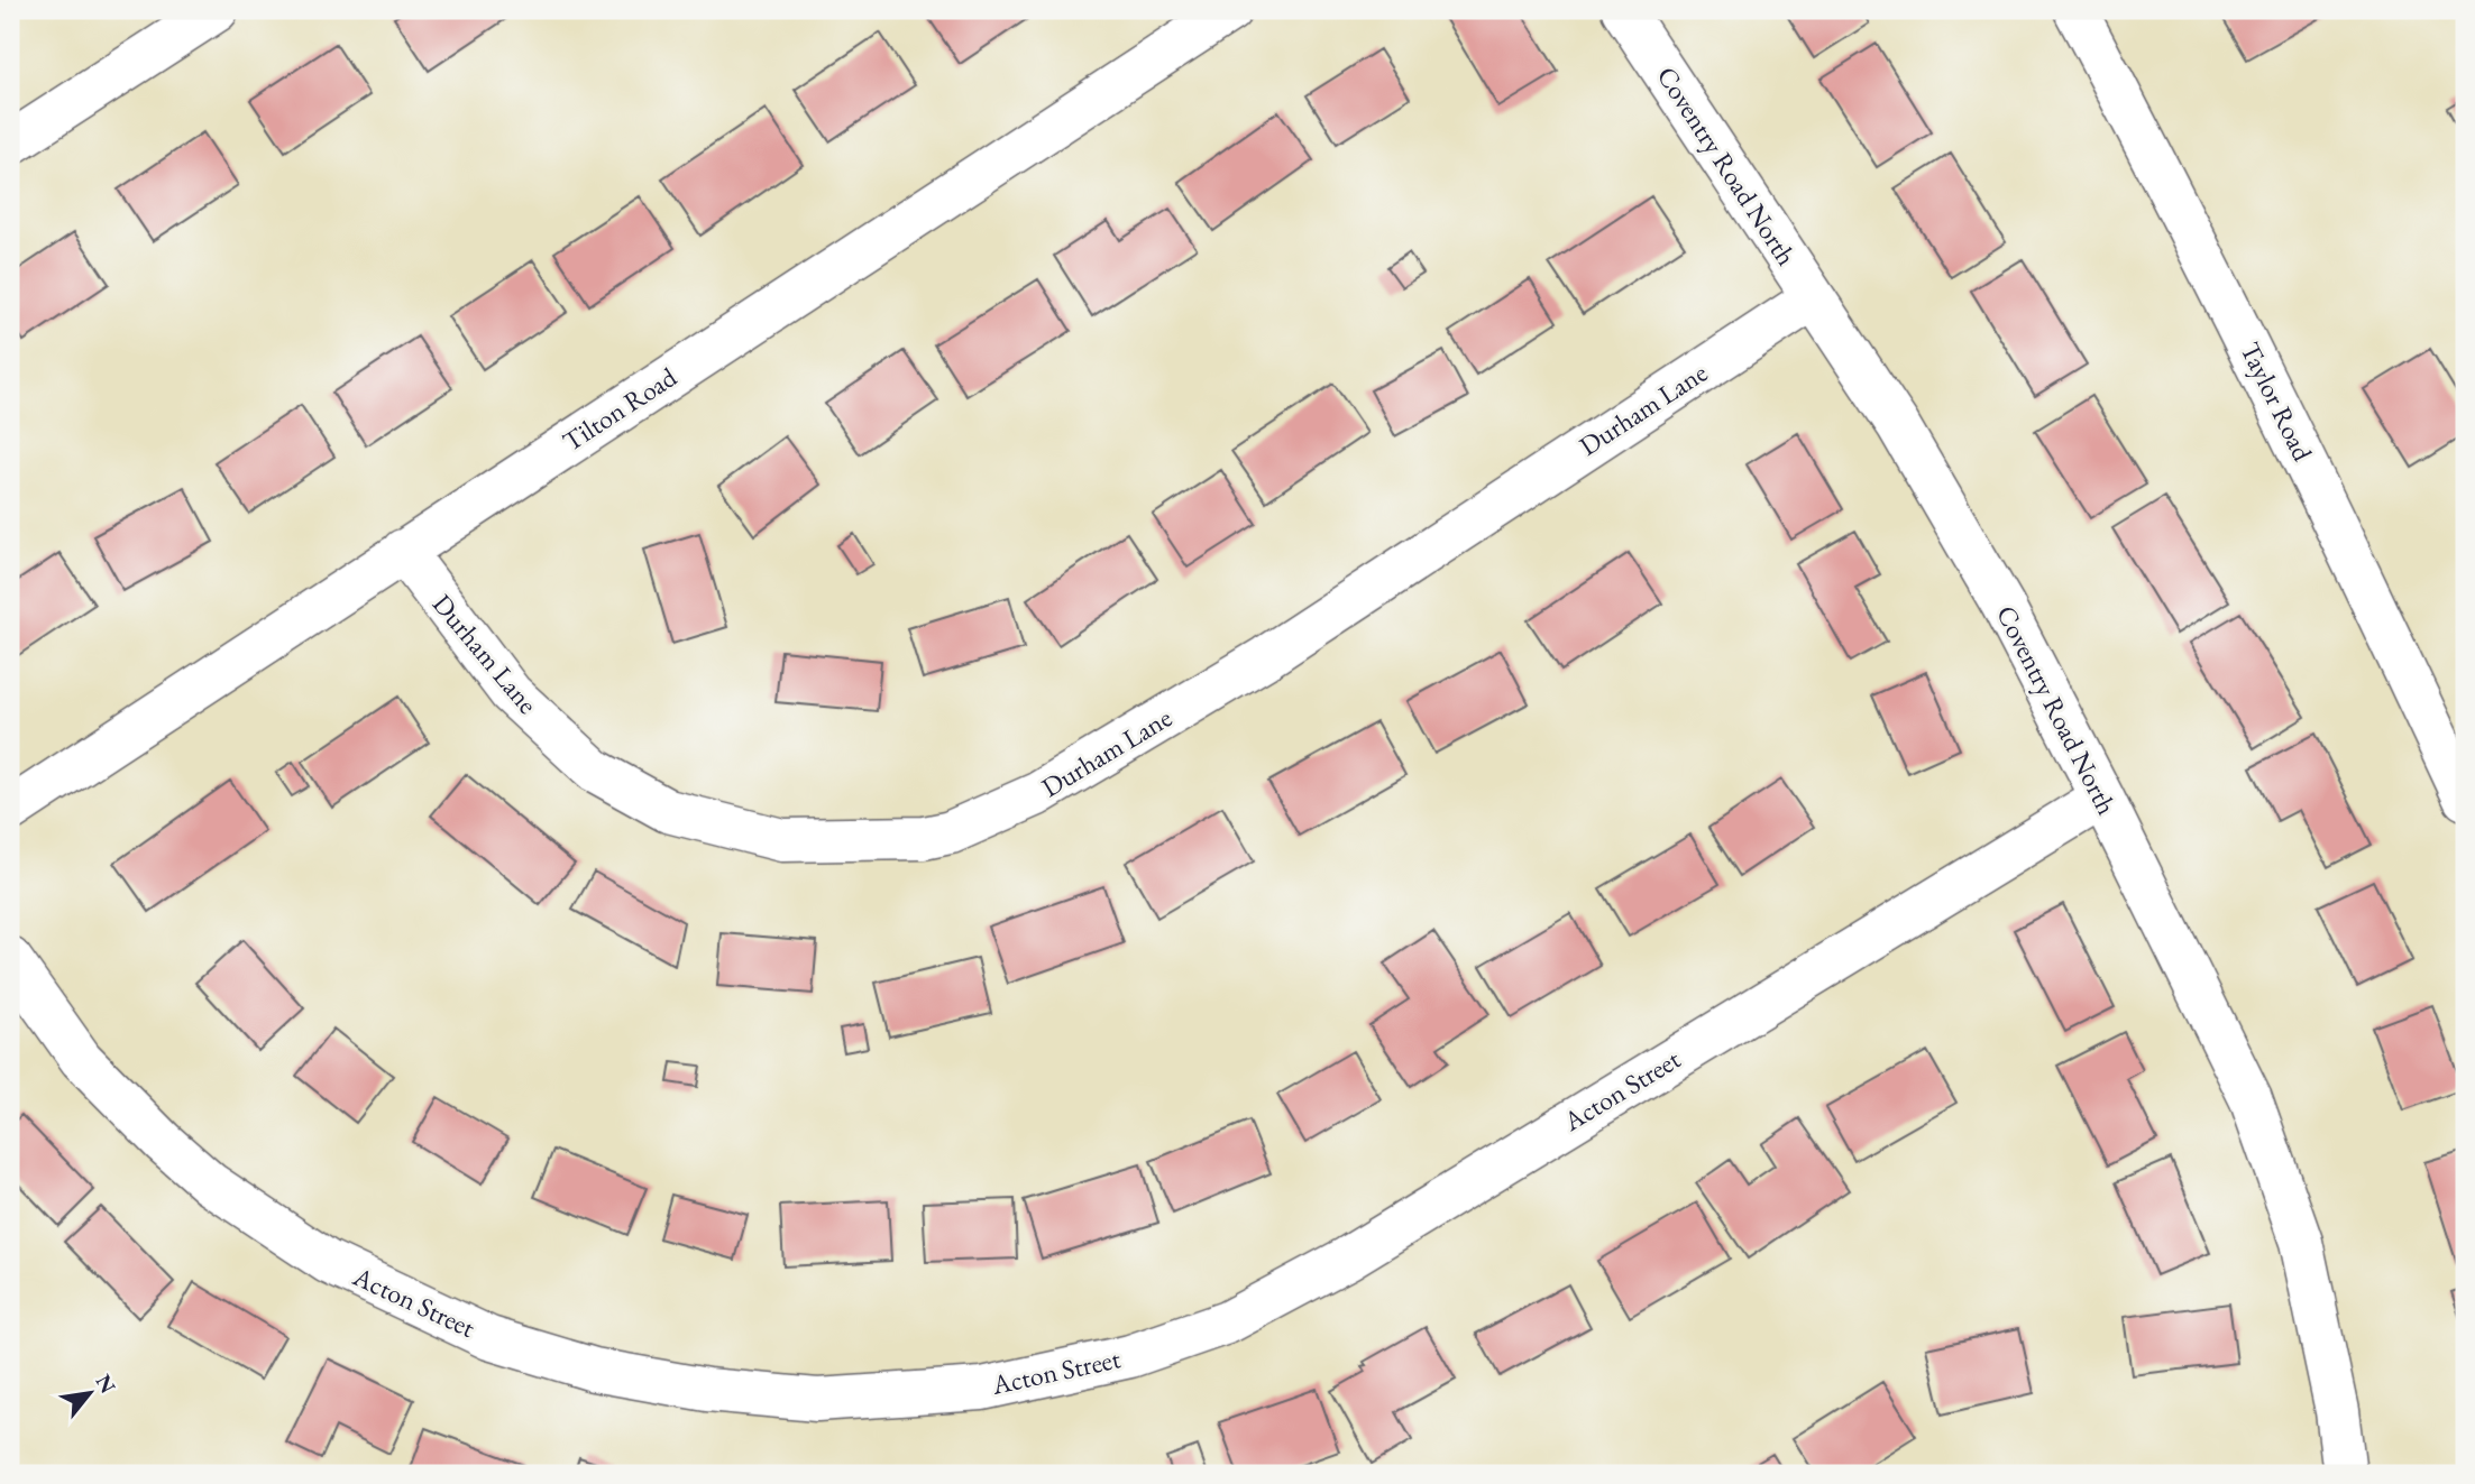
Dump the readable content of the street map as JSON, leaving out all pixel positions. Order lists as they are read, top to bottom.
{
  "streets": {
    "street": [
      "Coventry Road North",
      "Taylor Road",
      "Tilton Road",
      "Durham Lane",
      "Acton Street"
    ]
  },
  "crossings": [
    ["Coventry Road North", "Durham Lane"],
    ["Coventry Road North", "Acton Street"],
    ["Tilton Road", "Durham Lane"]
  ],
  "north": "top right"
}
